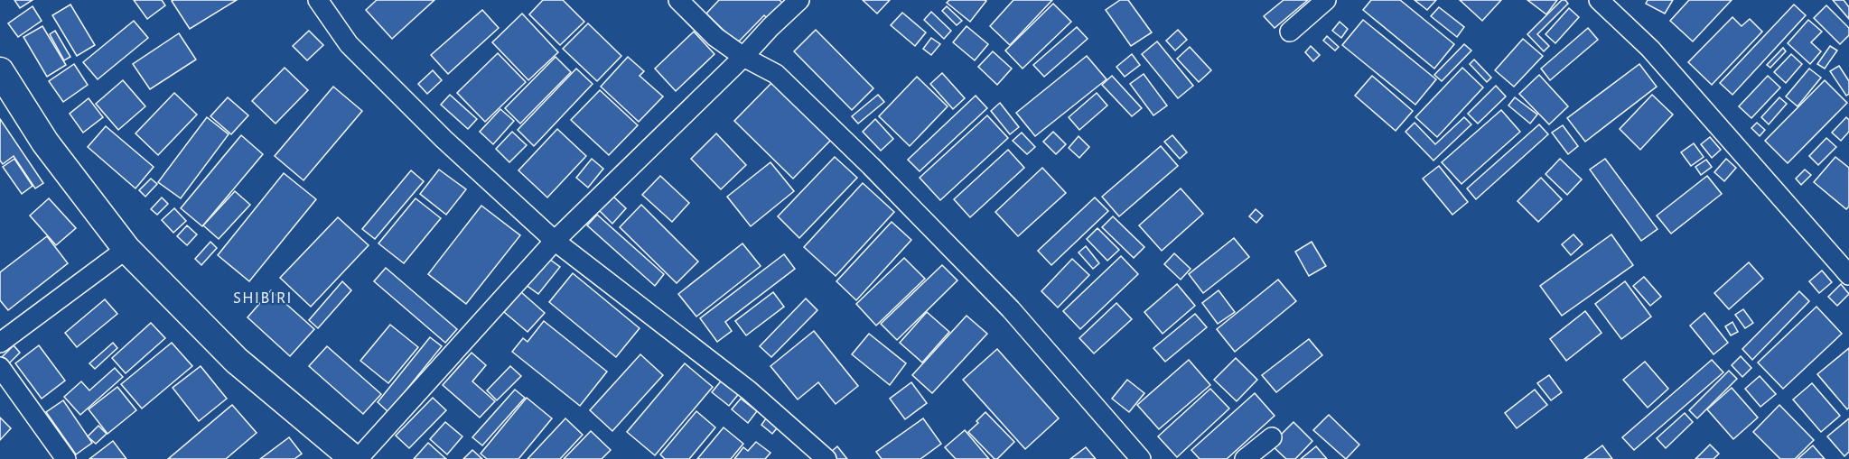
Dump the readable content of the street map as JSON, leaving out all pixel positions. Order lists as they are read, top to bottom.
{
  "districts": ["SHIBIRI"]
}
